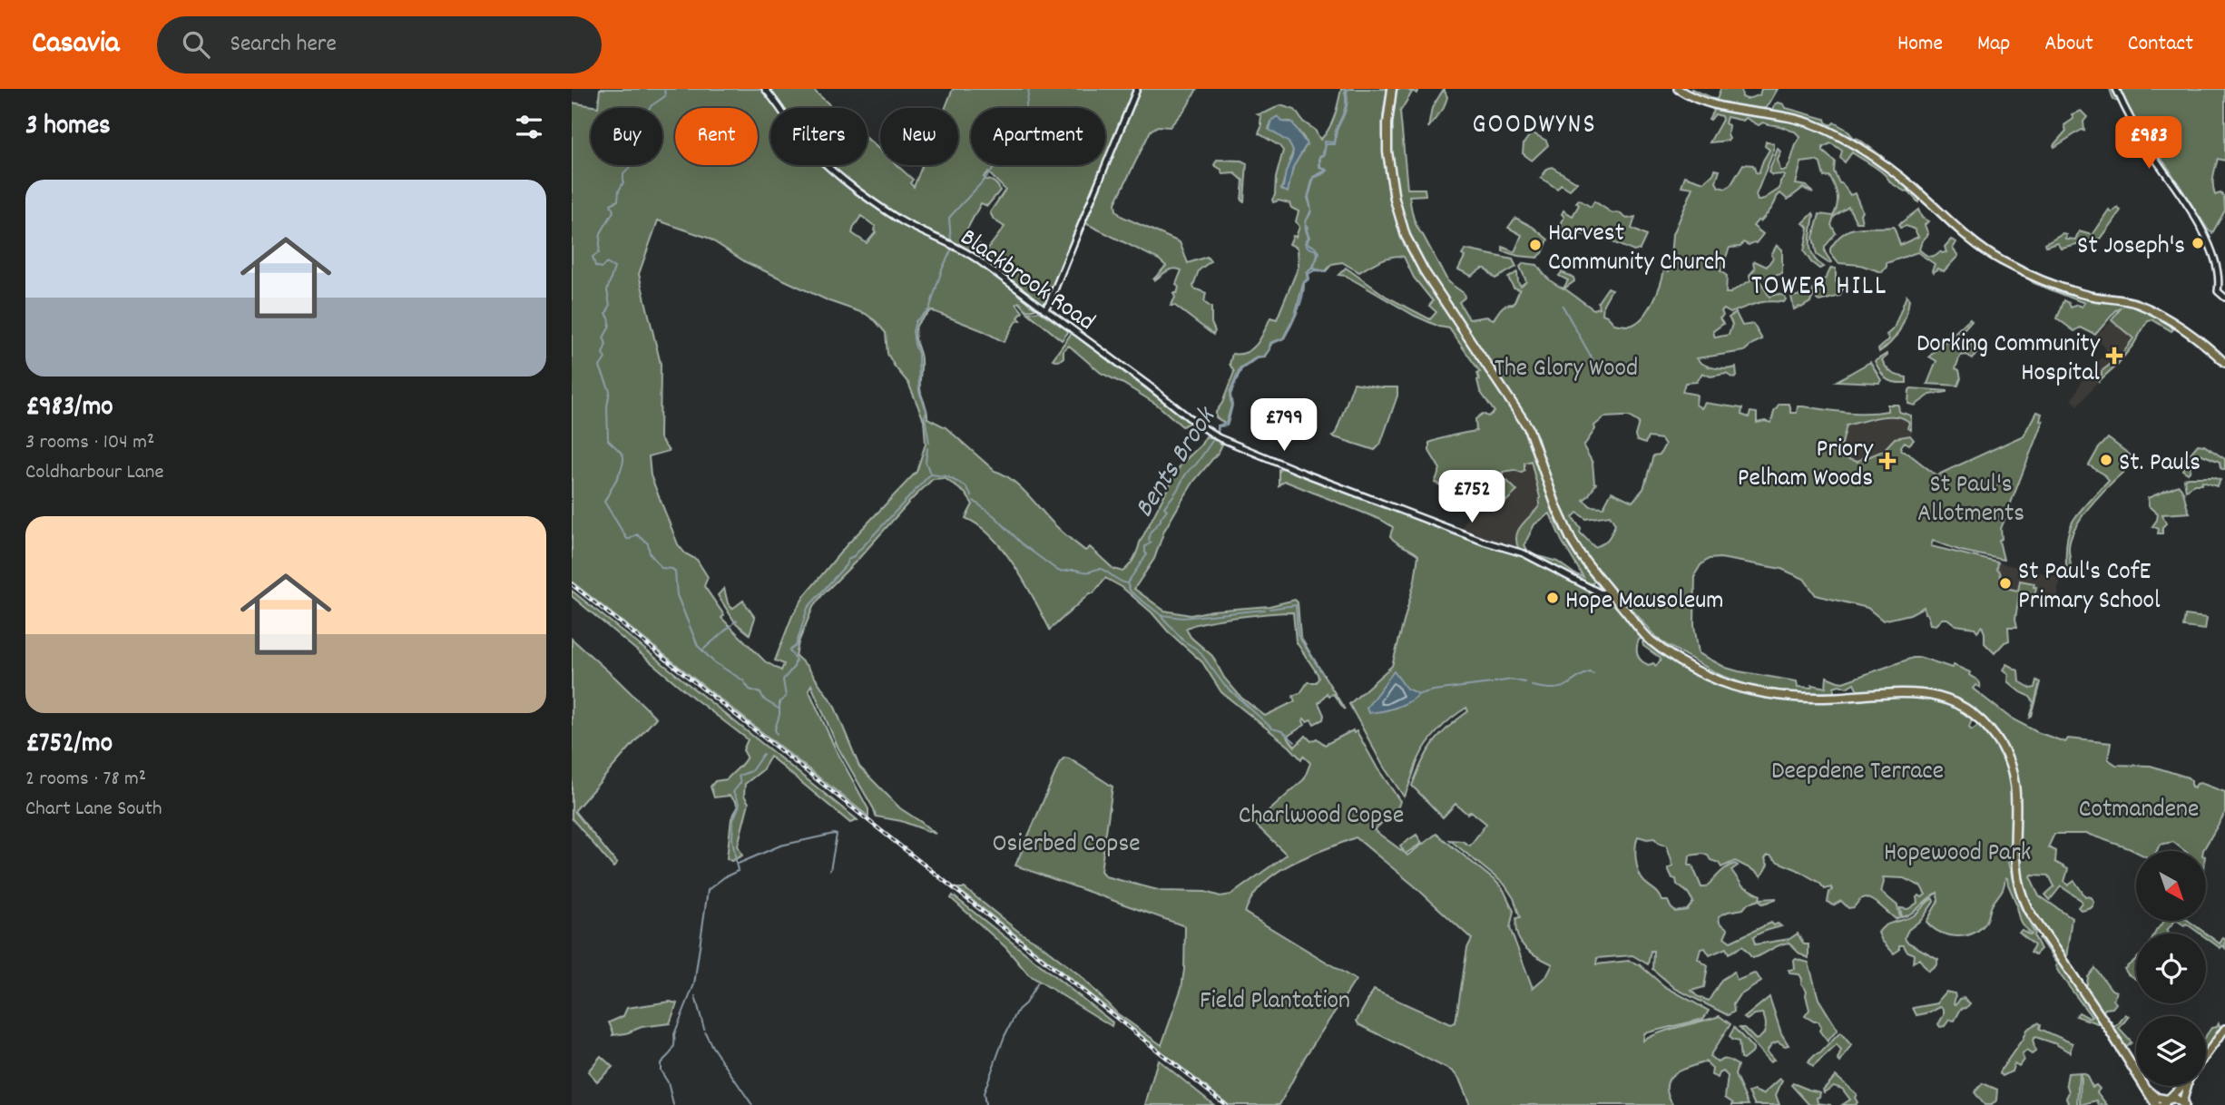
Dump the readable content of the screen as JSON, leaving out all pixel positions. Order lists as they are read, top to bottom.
{
  "streets": {
    "street": ["Blackbrook Road"]
  },
  "districts": ["GOODWYNS", "TOWER HILL"],
  "water": ["Bents Brook"],
  "parks": [
    "The Glory Wood",
    "St Paul's Allotments",
    "Deepdene Terrace",
    "Cotmandene",
    "Charlwood Copse",
    "Osierbed Copse",
    "Hopewood Park",
    "Field Plantation"
  ],
  "places": {
    "other": [
      "St Joseph's",
      "Harvest Community Church",
      "St. Pauls",
      "St Paul's CofE Primary School",
      "Hope Mausoleum"
    ],
    "health": ["Dorking Community Hospital", "Priory Pelham Woods"]
  },
  "north": "bottom right",
  "page": {
    "header": "Casavia",
    "search": "Search here",
    "nav": [
      "Home",
      "Map",
      "About",
      "Contact"
    ],
    "heading": "3 homes",
    "chip": [
      "Buy",
      "Rent",
      "Filters",
      "New",
      "Apartment"
    ],
    "price": ["£983", "£799", "£752"],
    "list": [
      {
        "name": "£983/mo",
        "note": "3 rooms · 104 m² · Coldharbour Lane"
      },
      {
        "name": "£752/mo",
        "note": "2 rooms · 78 m² · Chart Lane South"
      }
    ]
  }
}
